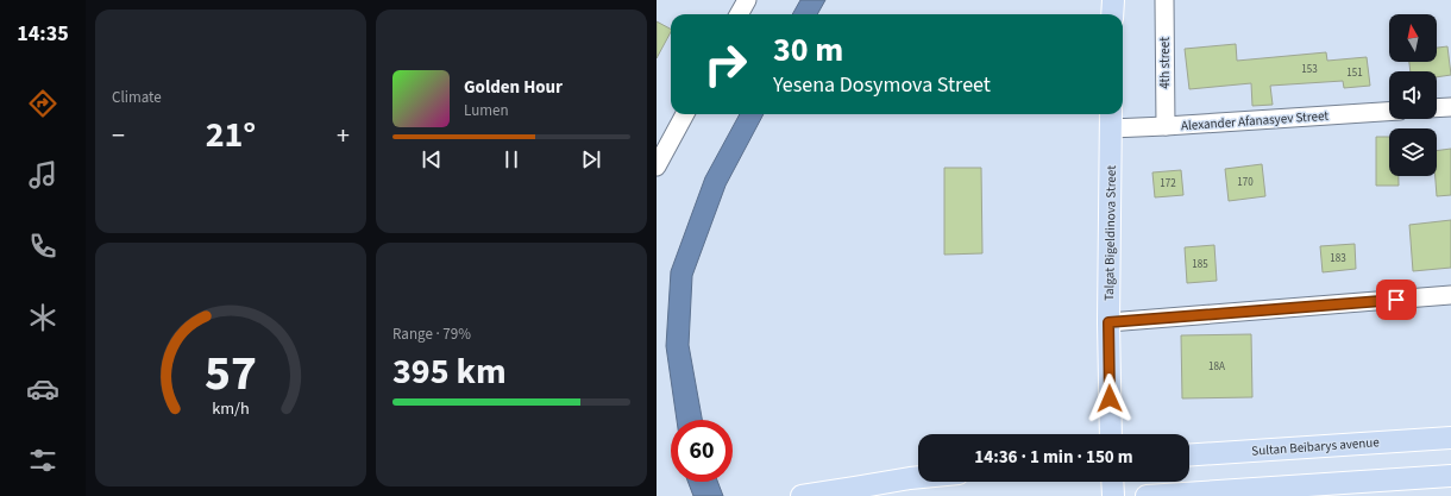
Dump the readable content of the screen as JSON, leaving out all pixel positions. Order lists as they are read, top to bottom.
{
  "streets": {
    "main road": ["Talgat Bigeldinova Street", "Sultan Beibarys avenue"],
    "street": ["4th street", "Alexander Afanasyev Street"]
  },
  "crossings": [
    ["4th street", "Alexander Afanasyev Street"],
    ["Alexander Afanasyev Street", "Talgat Bigeldinova Street"]
  ],
  "house_numbers": [
    "153",
    "151",
    "170",
    "172",
    "183",
    "185",
    "18А"
  ],
  "north": "top",
  "page": {
    "tabs": "14:35",
    "tile": [
      "Climate",
      ["Range · 79%", "395 km"]
    ],
    "turn": ["30 m", "Yesena Dosymova Street"],
    "song": ["Golden Hour", "Lumen"],
    "heat": ["−", "21°", "+"],
    "limit": "60",
    "trip": "14:36 · 1 min · 150 m",
    "gauge": ["57", "km/h"]
  }
}
